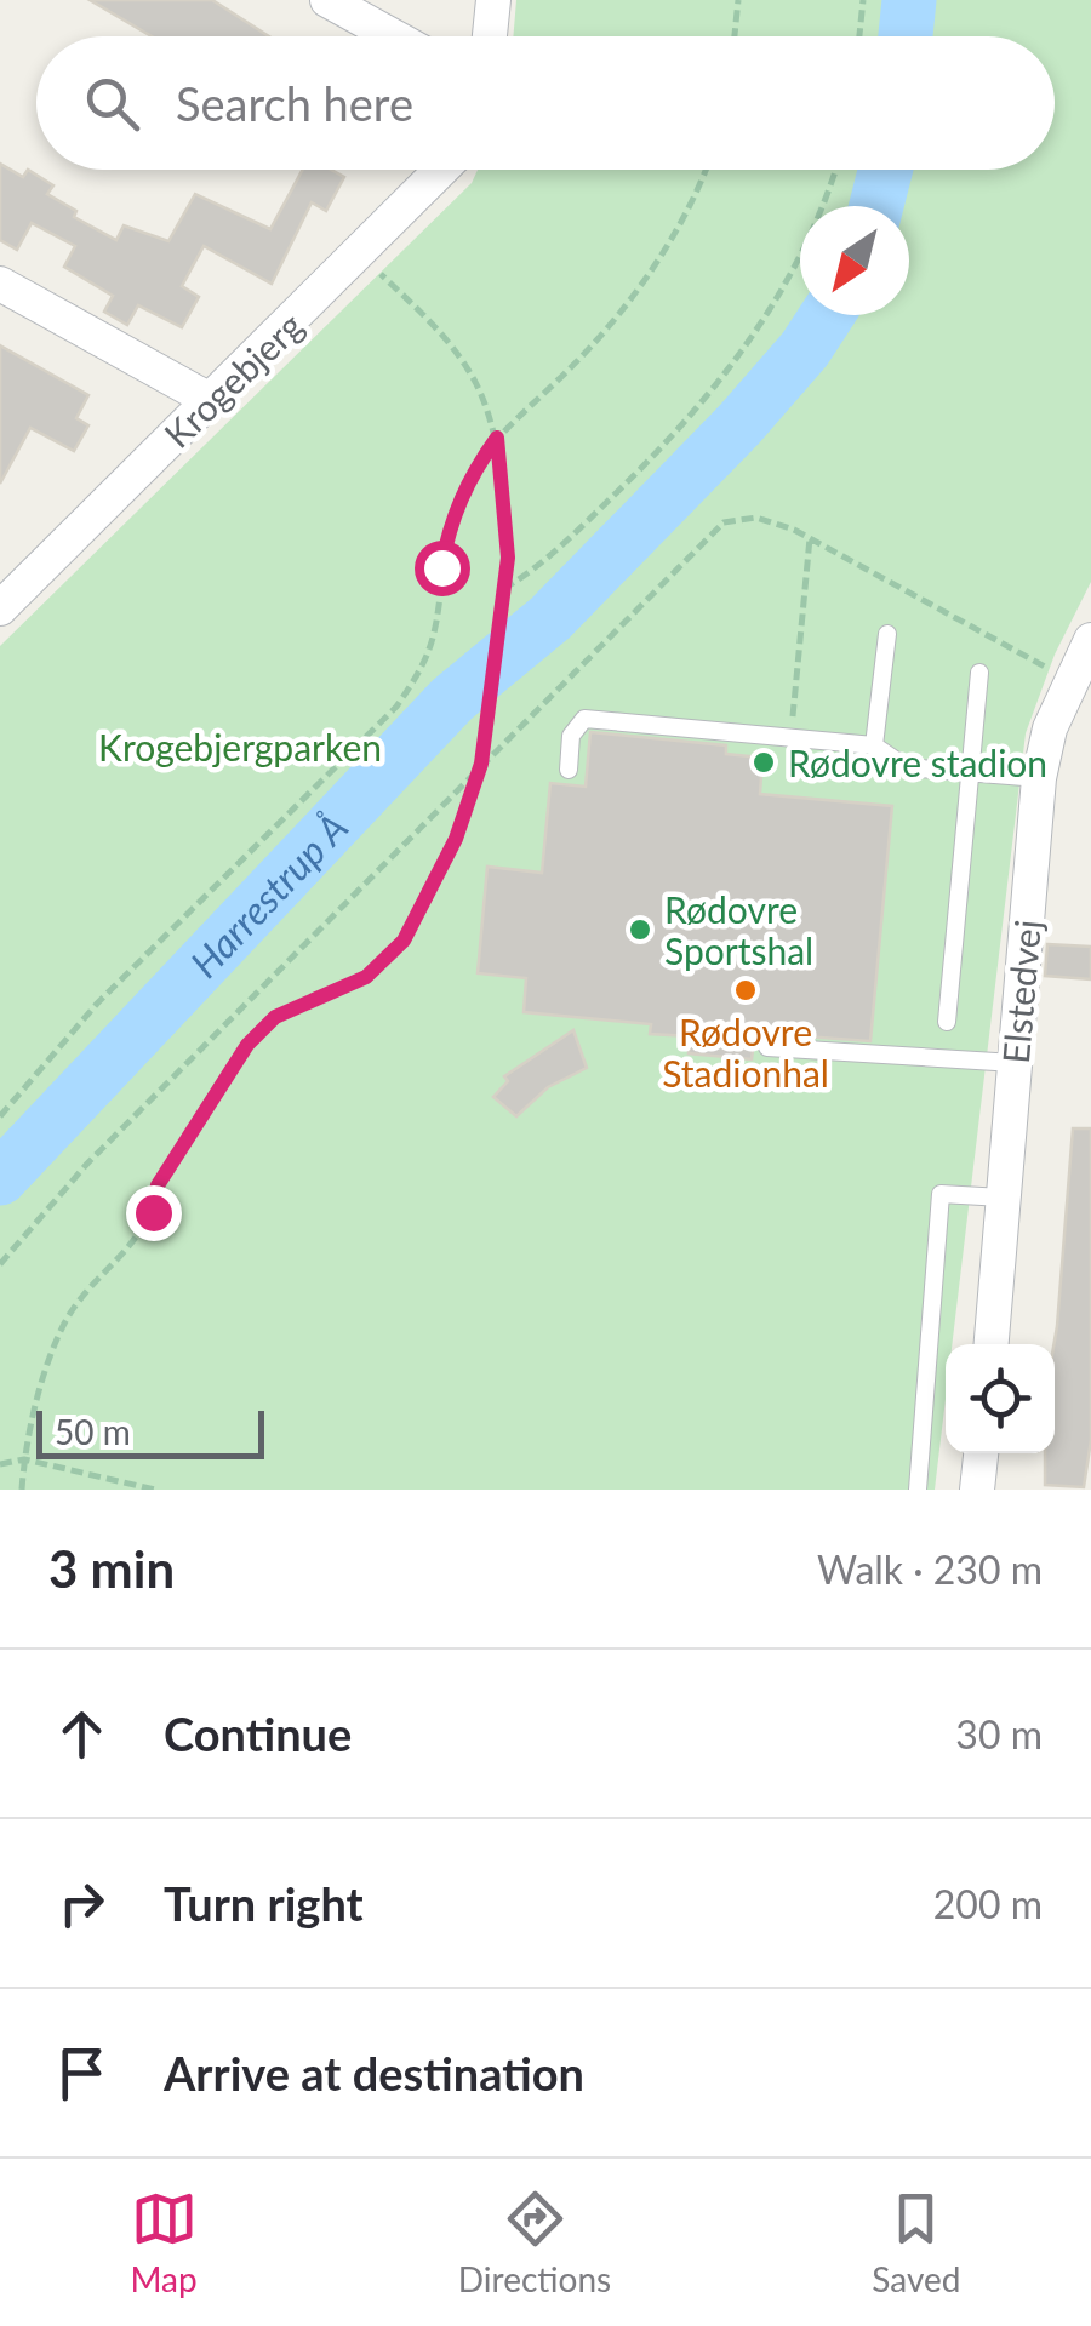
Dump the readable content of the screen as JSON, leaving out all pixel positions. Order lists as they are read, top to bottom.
{
  "streets": {
    "street": ["Krogebjerg", "Elstedvej"]
  },
  "water": ["Harrestrup Å"],
  "parks": ["Krogebjergparken"],
  "places": ["Rødovre stadion", "Rødovre Sportshal", "Rødovre Stadionhal"],
  "scale_bar": "50 m",
  "north": "bottom left",
  "page": {
    "search": "Search here",
    "scale": "50 m",
    "heading": ["3 min", "Walk · 230 m"],
    "list": [
      ["Continue", "30 m"],
      ["Turn right", "200 m"],
      "Arrive at destination"
    ],
    "nav": ["Map", "Directions", "Saved"]
  }
}
